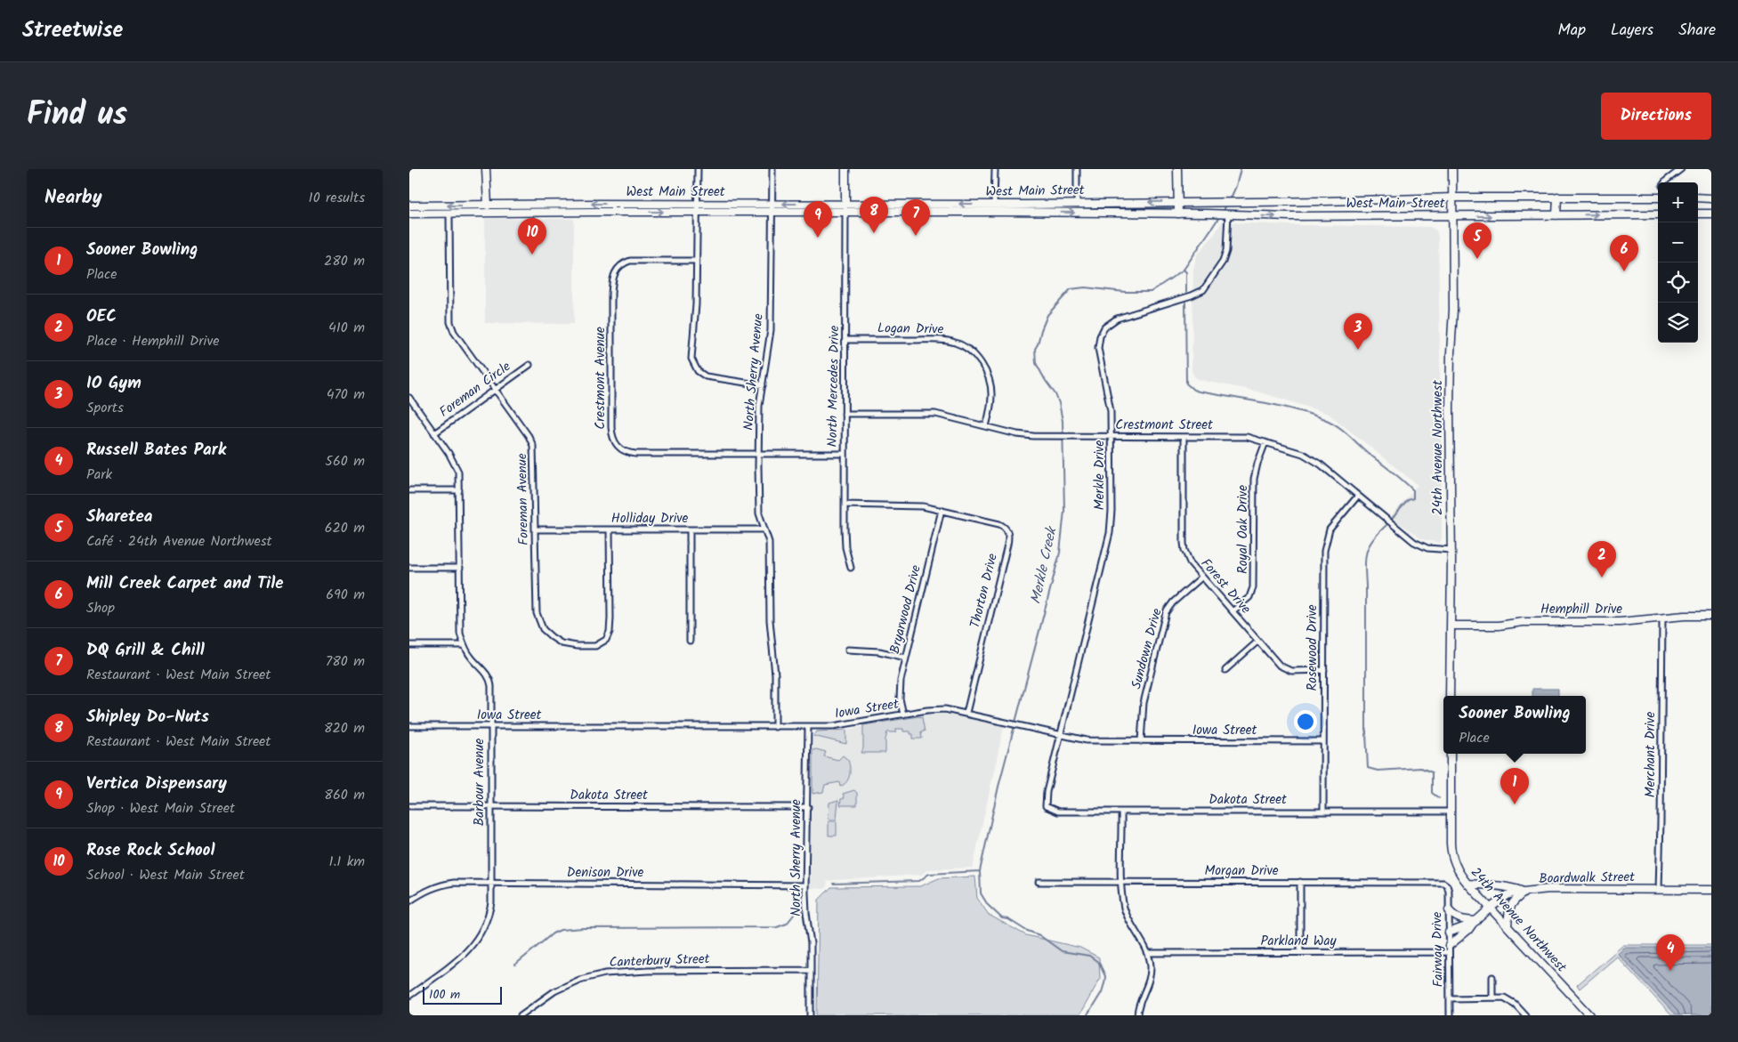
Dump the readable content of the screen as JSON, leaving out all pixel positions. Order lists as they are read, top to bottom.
{
  "streets": {
    "main road": [
      "West Main Street",
      "24th Avenue Northwest",
      "Hemphill Drive",
      "Boardwalk Street"
    ],
    "street": [
      "Logan Drive",
      "North Sherry Avenue",
      "Crestmont Avenue",
      "North Mercedes Drive",
      "Foreman Circle",
      "Crestmont Street",
      "Merkle Drive",
      "Foreman Avenue",
      "Holliday Drive",
      "Royal Oak Drive",
      "Forest Drive",
      "Thorton Drive",
      "Bryarwood Drive",
      "Rosewood Drive",
      "Sundown Drive",
      "Iowa Street",
      "Merchant Drive",
      "Barbour Avenue",
      "Dakota Street",
      "Morgan Drive",
      "Denison Drive",
      "Parkland Way",
      "Fairway Drive",
      "Canterbury Street"
    ]
  },
  "crossings": [
    ["West Main Street", "North Sherry Avenue"],
    ["West Main Street", "North Mercedes Drive"],
    ["West Main Street", "24th Avenue Northwest"],
    ["West Main Street", "Merkle Drive"],
    ["West Main Street", "Foreman Avenue"],
    ["Logan Drive", "North Mercedes Drive"],
    ["Logan Drive", "Crestmont Street"],
    ["North Sherry Avenue", "Crestmont Avenue"],
    ["North Sherry Avenue", "Holliday Drive"],
    ["North Sherry Avenue", "Iowa Street"],
    ["North Sherry Avenue", "Dakota Street"],
    ["North Sherry Avenue", "Denison Drive"],
    ["North Sherry Avenue", "Canterbury Street"],
    ["Crestmont Avenue", "North Mercedes Drive"],
    ["North Mercedes Drive", "Crestmont Street"],
    ["Foreman Circle", "Foreman Avenue"],
    ["Foreman Circle", "Barbour Avenue"],
    ["Crestmont Street", "24th Avenue Northwest"],
    ["Crestmont Street", "Merkle Drive"],
    ["Crestmont Street", "Royal Oak Drive"],
    ["Crestmont Street", "Forest Drive"],
    ["Crestmont Street", "Rosewood Drive"],
    ["24th Avenue Northwest", "Hemphill Drive"],
    ["24th Avenue Northwest", "Dakota Street"],
    ["24th Avenue Northwest", "Boardwalk Street"],
    ["Merkle Drive", "Iowa Street"],
    ["Merkle Drive", "Dakota Street"],
    ["Foreman Avenue", "Holliday Drive"],
    ["Royal Oak Drive", "Forest Drive"],
    ["Forest Drive", "Rosewood Drive"],
    ["Forest Drive", "Sundown Drive"],
    ["Thorton Drive", "Bryarwood Drive"],
    ["Thorton Drive", "Iowa Street"],
    ["Bryarwood Drive", "Iowa Street"],
    ["Hemphill Drive", "Merchant Drive"],
    ["Rosewood Drive", "Iowa Street"],
    ["Rosewood Drive", "Dakota Street"],
    ["Sundown Drive", "Iowa Street"],
    ["Iowa Street", "Barbour Avenue"],
    ["Merchant Drive", "Boardwalk Street"],
    ["Barbour Avenue", "Dakota Street"],
    ["Barbour Avenue", "Denison Drive"],
    ["Morgan Drive", "Fairway Drive"],
    ["Boardwalk Street", "Parkland Way"],
    ["Boardwalk Street", "Fairway Drive"],
    ["Parkland Way", "Fairway Drive"]
  ],
  "water": ["Merkle Creek"],
  "scale_bar": "100 m",
  "page": {
    "header": "Streetwise",
    "nav": ["Map", "Layers", "Share"],
    "title": "Find us",
    "buttons": "Directions",
    "heading": ["Nearby", "10 results"],
    "map_buttons": ["+", "−"],
    "pins": [
      "8",
      "7",
      "9",
      "10",
      "5",
      "6",
      "3",
      "2",
      "1",
      "4"
    ],
    "list": [
      {
        "mark": "1",
        "name": "Sooner Bowling",
        "note": "Place",
        "value": "280 m"
      },
      {
        "mark": "2",
        "name": "OEC",
        "note": "Place · Hemphill Drive",
        "value": "410 m"
      },
      {
        "mark": "3",
        "name": "IO Gym",
        "note": "Sports",
        "value": "470 m"
      },
      {
        "mark": "4",
        "name": "Russell Bates Park",
        "note": "Park",
        "value": "560 m"
      },
      {
        "mark": "5",
        "name": "Sharetea",
        "note": "Café · 24th Avenue Northwest",
        "value": "620 m"
      },
      {
        "mark": "6",
        "name": "Mill Creek Carpet and Tile",
        "note": "Shop",
        "value": "690 m"
      },
      {
        "mark": "7",
        "name": "DQ Grill & Chill",
        "note": "Restaurant · West Main Street",
        "value": "780 m"
      },
      {
        "mark": "8",
        "name": "Shipley Do-Nuts",
        "note": "Restaurant · West Main Street",
        "value": "820 m"
      },
      {
        "mark": "9",
        "name": "Vertica Dispensary",
        "note": "Shop · West Main Street",
        "value": "860 m"
      },
      {
        "mark": "10",
        "name": "Rose Rock School",
        "note": "School · West Main Street",
        "value": "1.1 km"
      }
    ],
    "popup": ["Sooner Bowling", "Place"],
    "scale": "100 m"
  }
}
